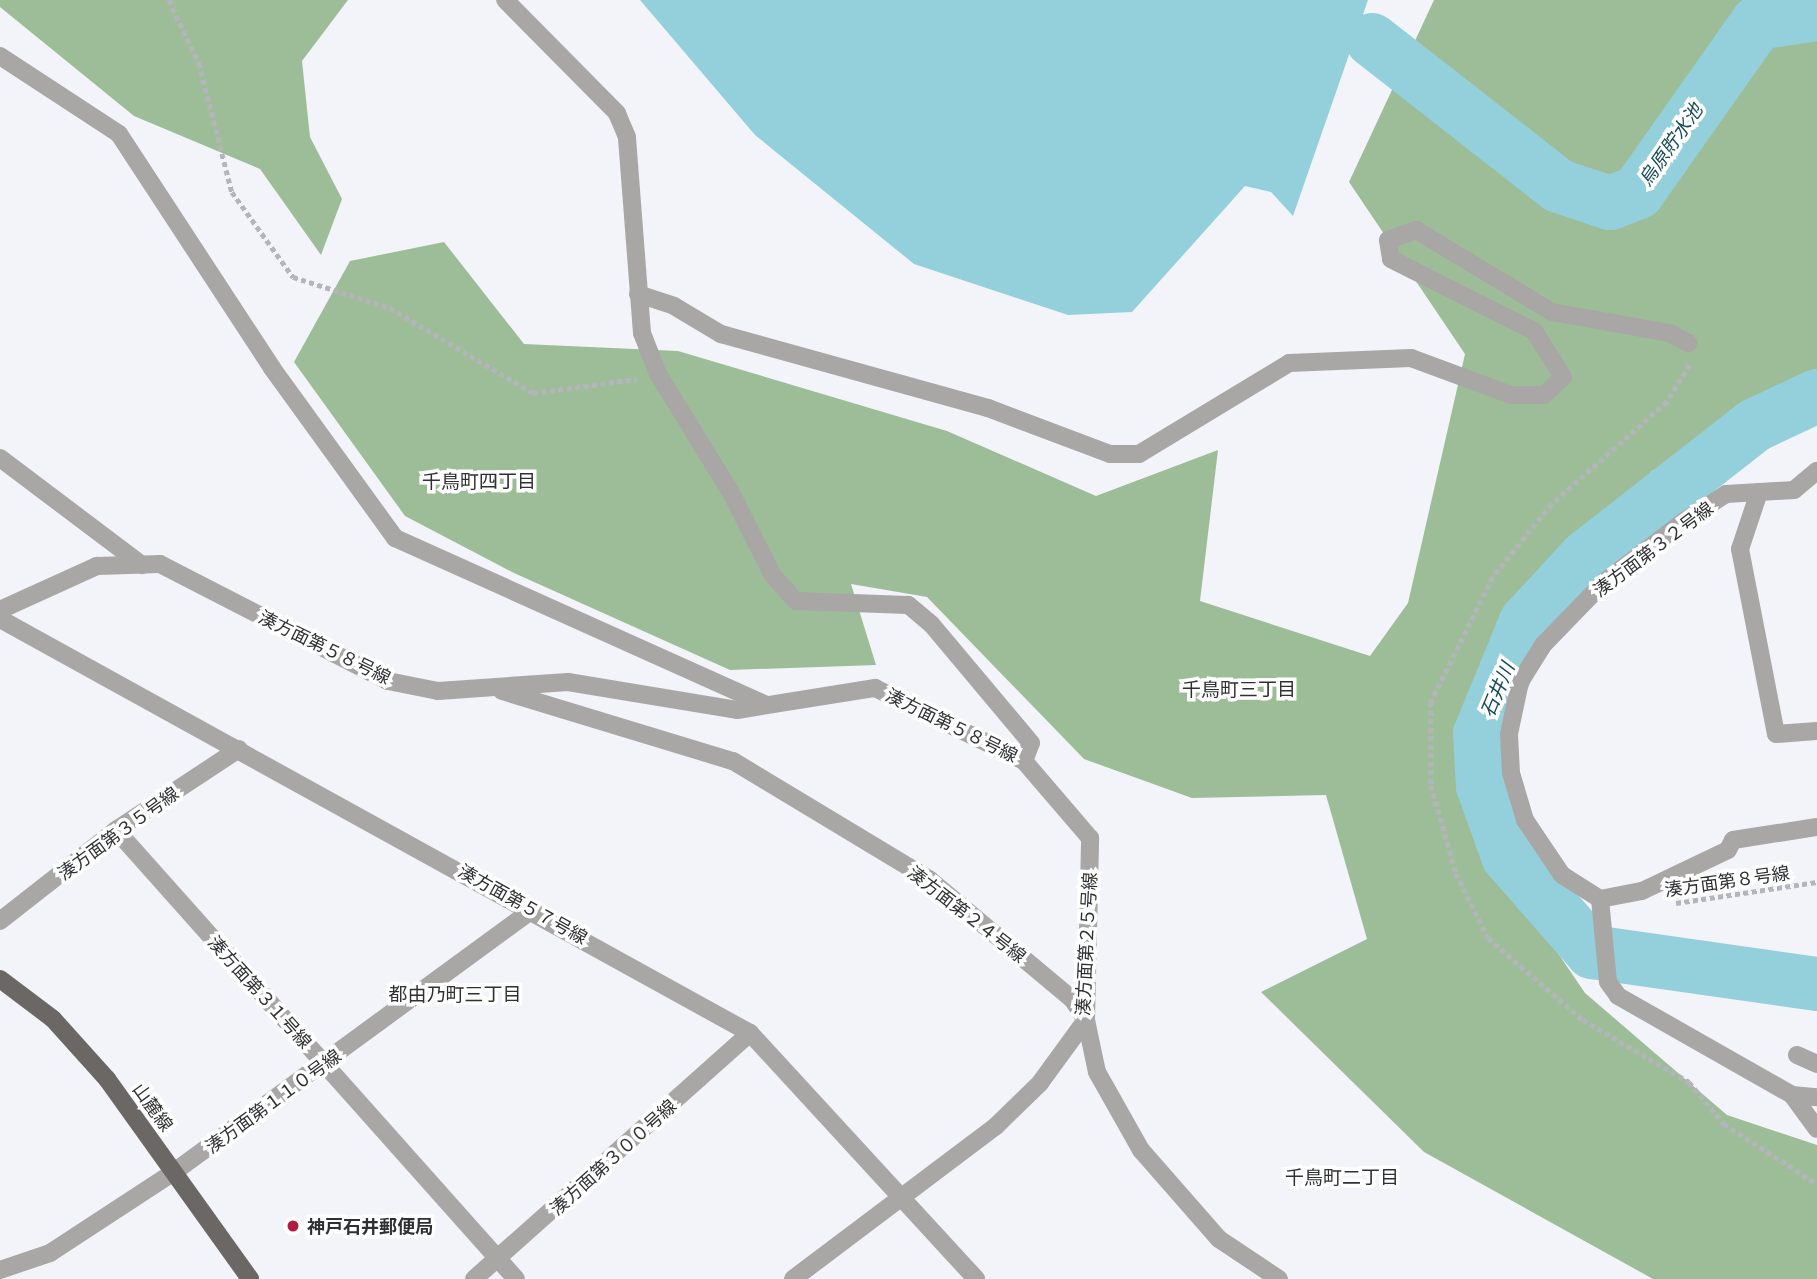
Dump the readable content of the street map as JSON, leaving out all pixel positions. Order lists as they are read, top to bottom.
{
  "streets": {
    "main road": ["山麓線"],
    "street": [
      "湊方面第３２号線",
      "湊方面第５８号線",
      "湊方面第３５号線",
      "湊方面第５７号線",
      "湊方面第２４号線",
      "湊方面第２５号線",
      "湊方面第３１号線",
      "湊方面第１１０号線",
      "湊方面第３００号線"
    ],
    "path": ["湊方面第８号線"]
  },
  "crossings": [
    ["湊方面第５８号線", "湊方面第２４号線"],
    ["湊方面第５８号線", "湊方面第２５号線"],
    ["湊方面第３５号線", "湊方面第５７号線"],
    ["湊方面第３５号線", "湊方面第３１号線"],
    ["湊方面第５７号線", "湊方面第２５号線"],
    ["湊方面第５７号線", "湊方面第１１０号線"],
    ["湊方面第５７号線", "湊方面第３００号線"],
    ["湊方面第２４号線", "湊方面第２５号線"],
    ["湊方面第３１号線", "湊方面第１１０号線"],
    ["湊方面第３１号線", "湊方面第３００号線"],
    ["湊方面第１１０号線", "山麓線"]
  ],
  "districts": [
    "千鳥町四丁目",
    "千鳥町三丁目",
    "都由乃町三丁目",
    "千鳥町二丁目"
  ],
  "water": ["烏原貯水池", "石井川"],
  "places": ["神戸石井郵便局"]
}
